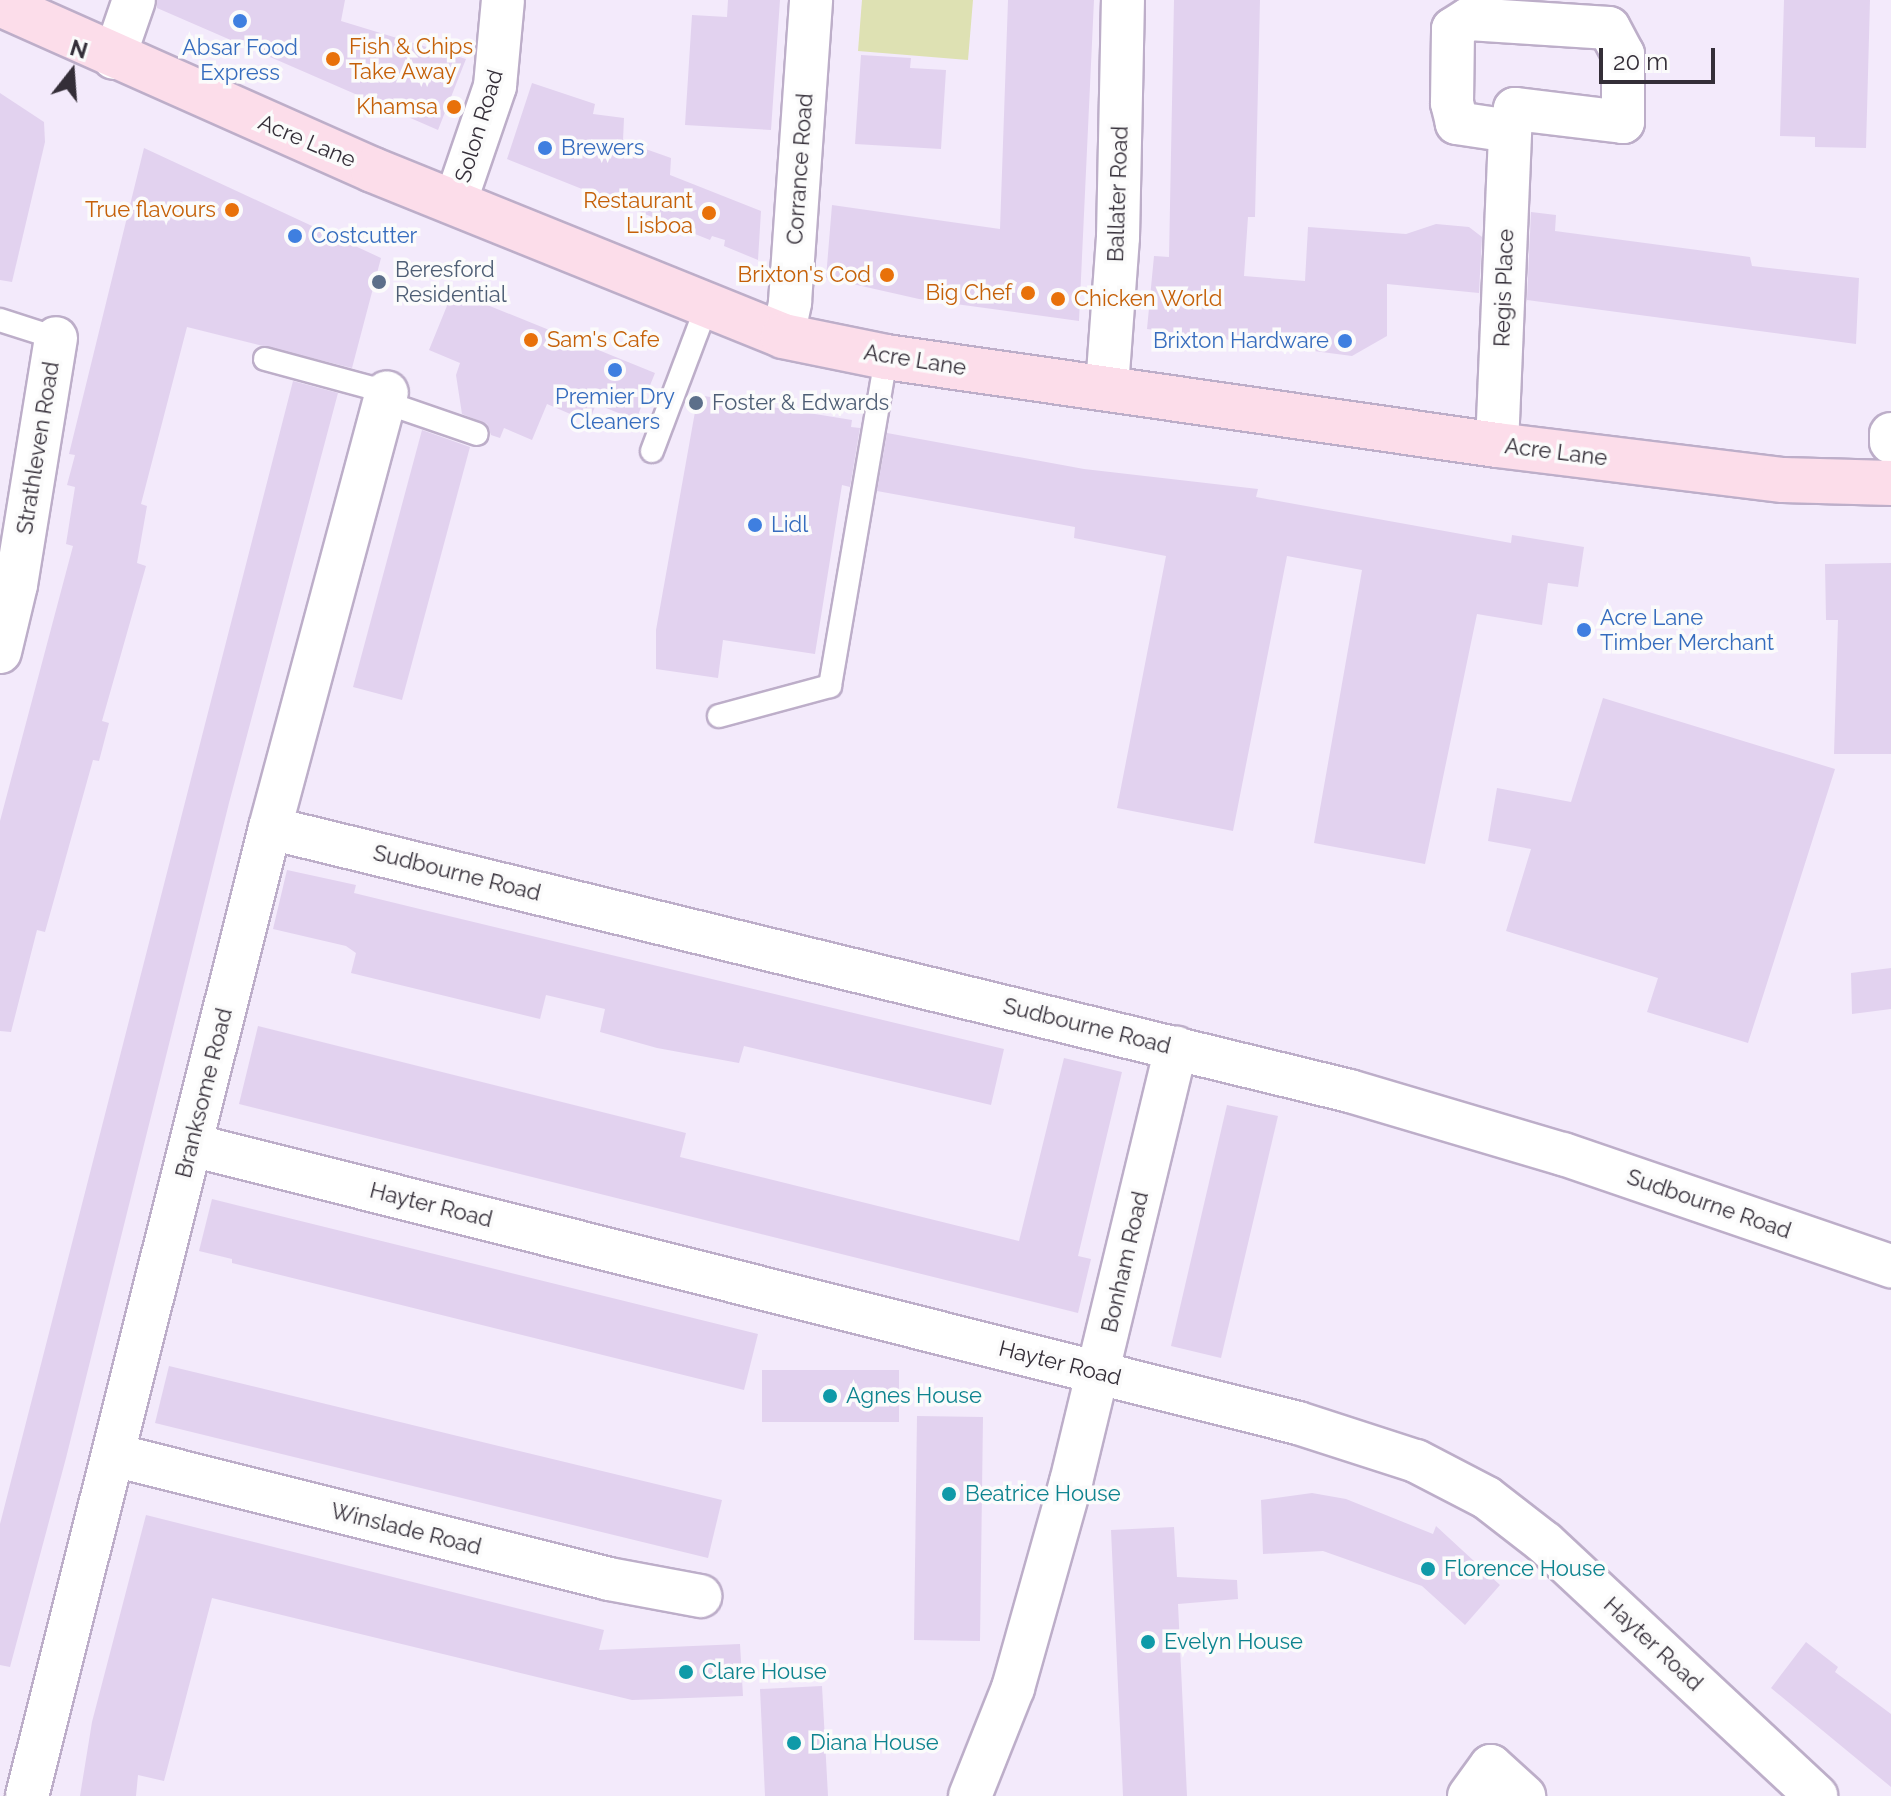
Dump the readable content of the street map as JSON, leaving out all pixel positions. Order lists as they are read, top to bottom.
{
  "streets": {
    "main road": ["Acre Lane"],
    "street": [
      "Solon Road",
      "Corrance Road",
      "Ballater Road",
      "Regis Place",
      "Strathleven Road",
      "Sudbourne Road",
      "Branksome Road",
      "Hayter Road",
      "Bonham Road",
      "Winslade Road"
    ]
  },
  "crossings": [
    ["Solon Road", "Acre Lane"],
    ["Acre Lane", "Corrance Road"],
    ["Acre Lane", "Ballater Road"],
    ["Acre Lane", "Regis Place"],
    ["Sudbourne Road", "Branksome Road"],
    ["Sudbourne Road", "Bonham Road"],
    ["Branksome Road", "Hayter Road"],
    ["Branksome Road", "Winslade Road"],
    ["Hayter Road", "Bonham Road"]
  ],
  "places": [
    "Absar Food Express",
    "Fish & Chips Take Away",
    "Khamsa",
    "Brewers",
    "True flavours",
    "Restaurant Lisboa",
    "Costcutter",
    "Brixton's Cod",
    "Beresford Residential",
    "Big Chef",
    "Chicken World",
    "Sam's Cafe",
    "Brixton Hardware",
    "Premier Dry Cleaners",
    "Foster & Edwards",
    "Lidl",
    "Acre Lane Timber Merchant",
    "Agnes House",
    "Beatrice House",
    "Florence House",
    "Evelyn House",
    "Clare House",
    "Diana House"
  ],
  "scale_bar": "20 m",
  "north": "top"
}
